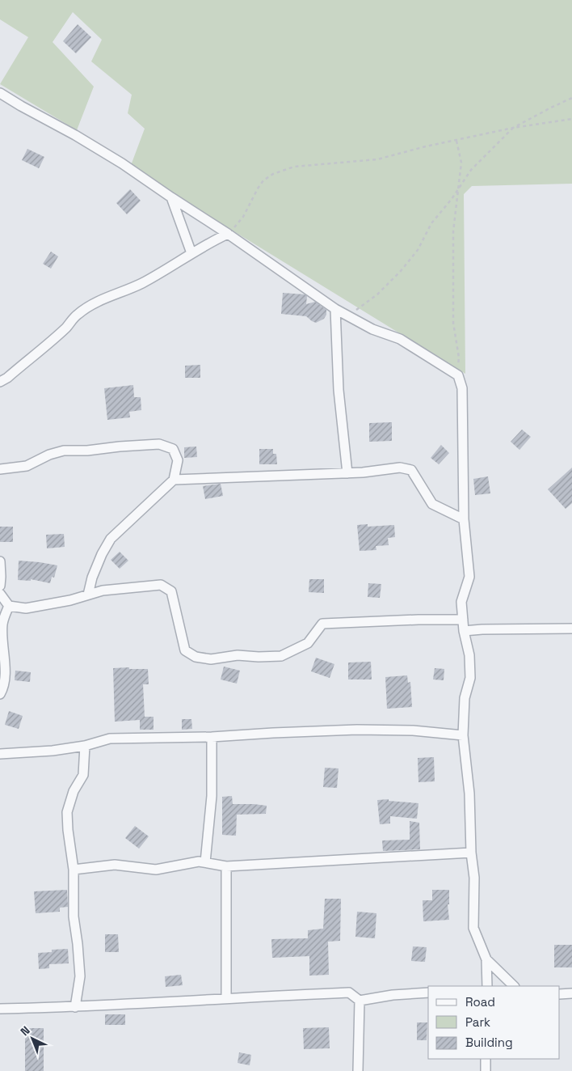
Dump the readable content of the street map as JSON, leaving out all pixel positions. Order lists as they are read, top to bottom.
{
  "legend": ["Road", "Park", "Building"],
  "north": "top left"
}
